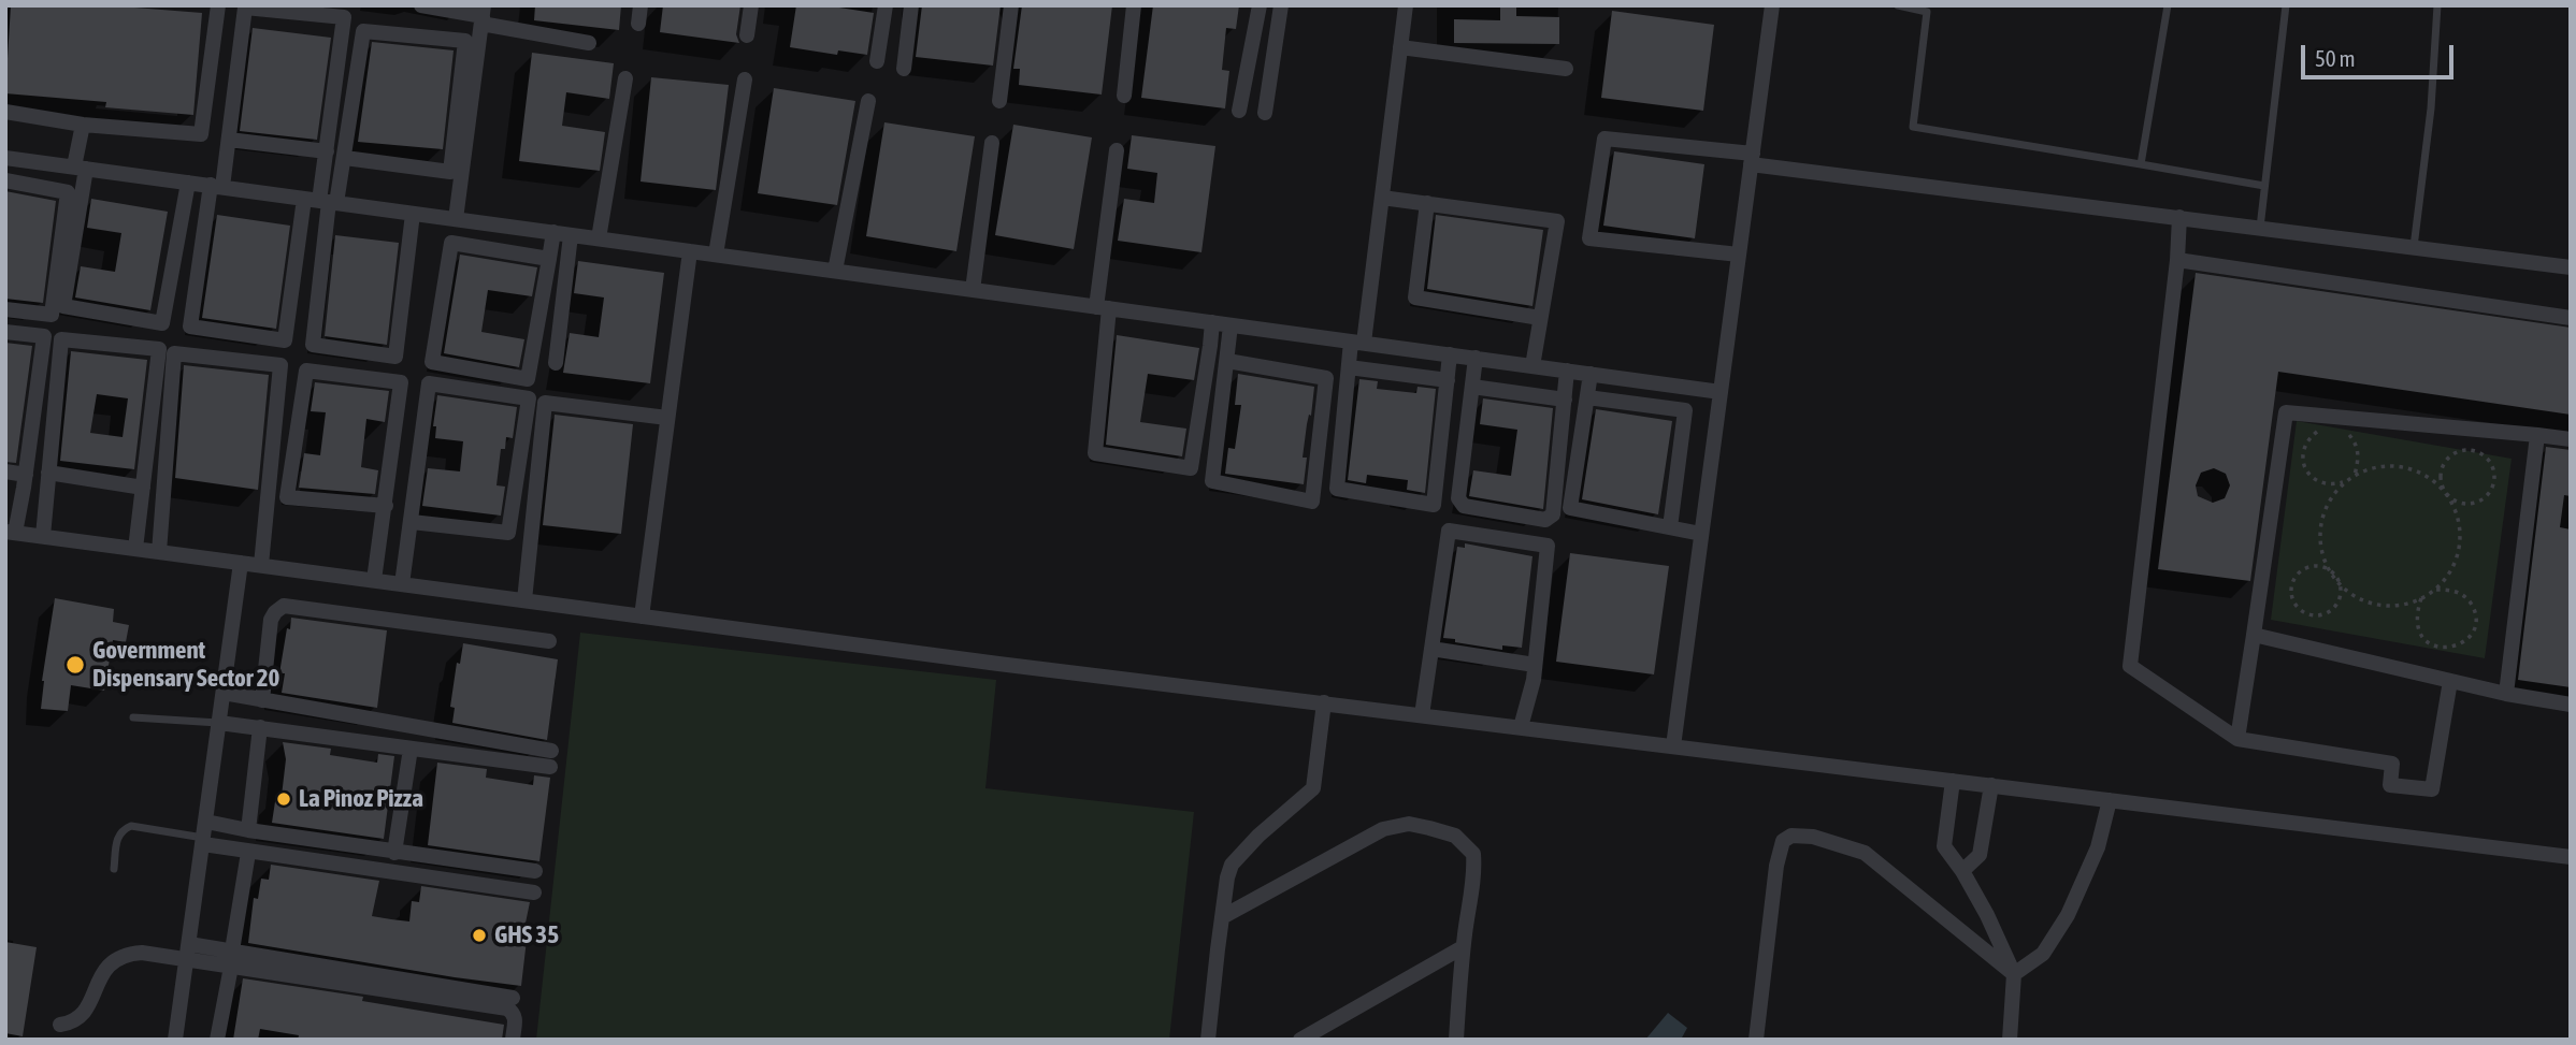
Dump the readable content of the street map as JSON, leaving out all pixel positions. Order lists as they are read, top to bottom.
{
  "places": ["Government Dispensary Sector 20", "La Pinoz Pizza", "GHS 35"],
  "scale_bar": "50 m"
}
